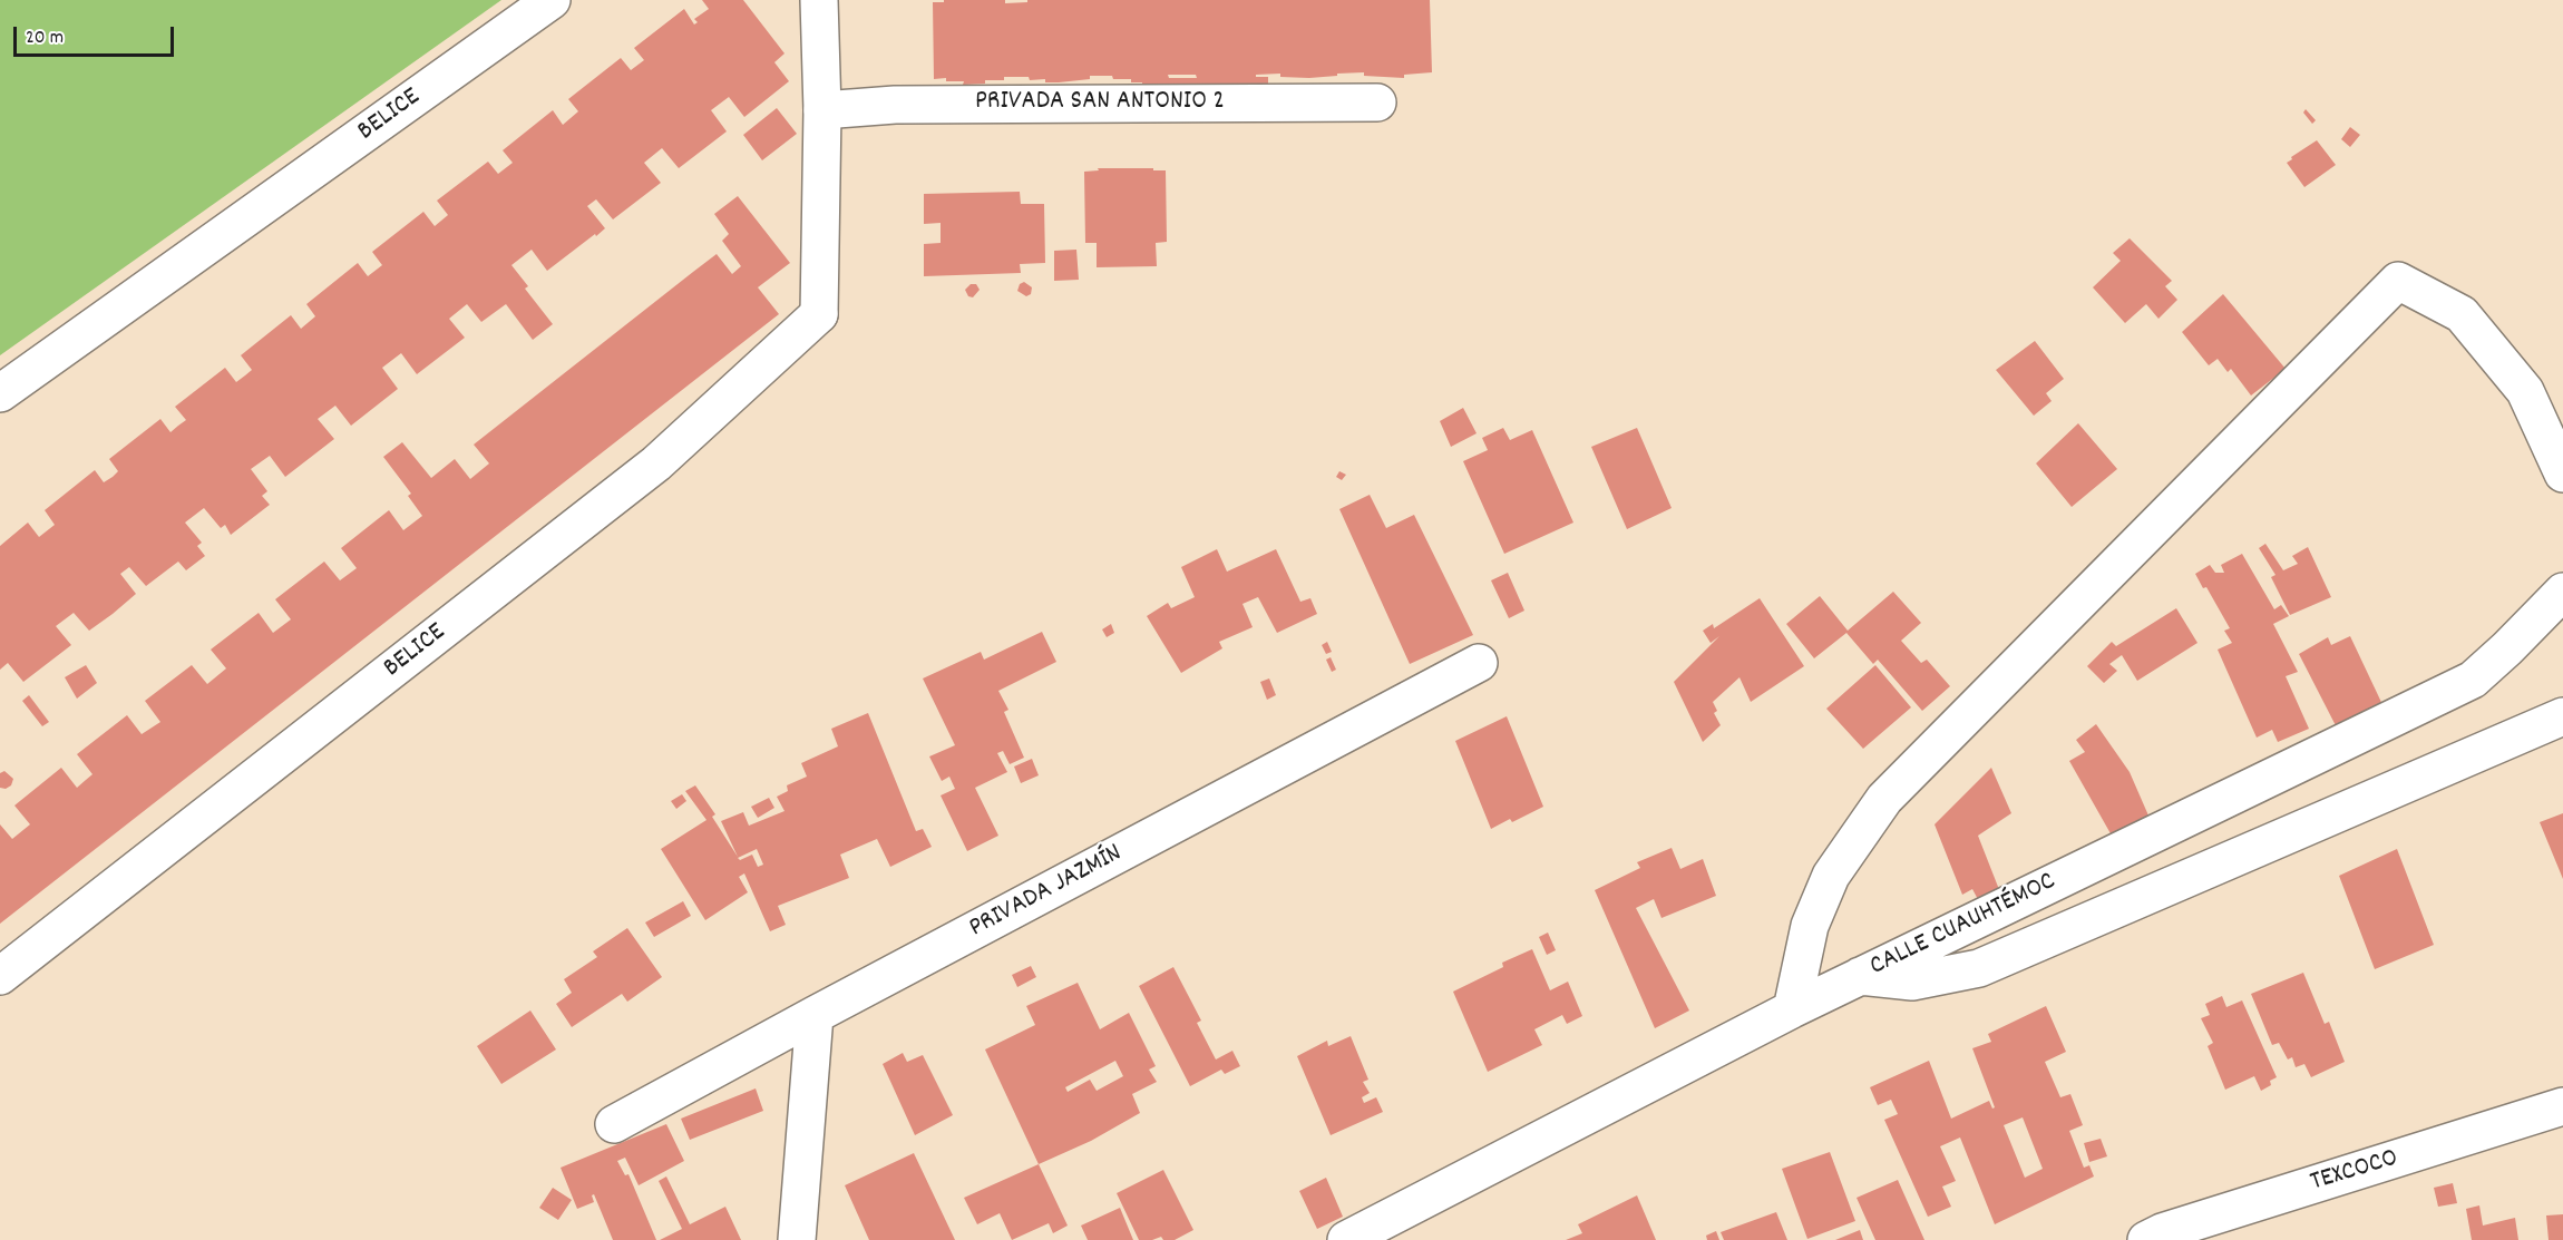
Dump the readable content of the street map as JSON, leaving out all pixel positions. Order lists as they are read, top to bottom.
{
  "streets": {
    "street": [
      "PRIVADA SAN ANTONIO 2",
      "BELICE",
      "PRIVADA JAZMÍN",
      "CALLE CUAUHTÉMOC",
      "TEXCOCO"
    ]
  },
  "crossings": [
    ["PRIVADA SAN ANTONIO 2", "BELICE"]
  ],
  "scale_bar": "20 m"
}
